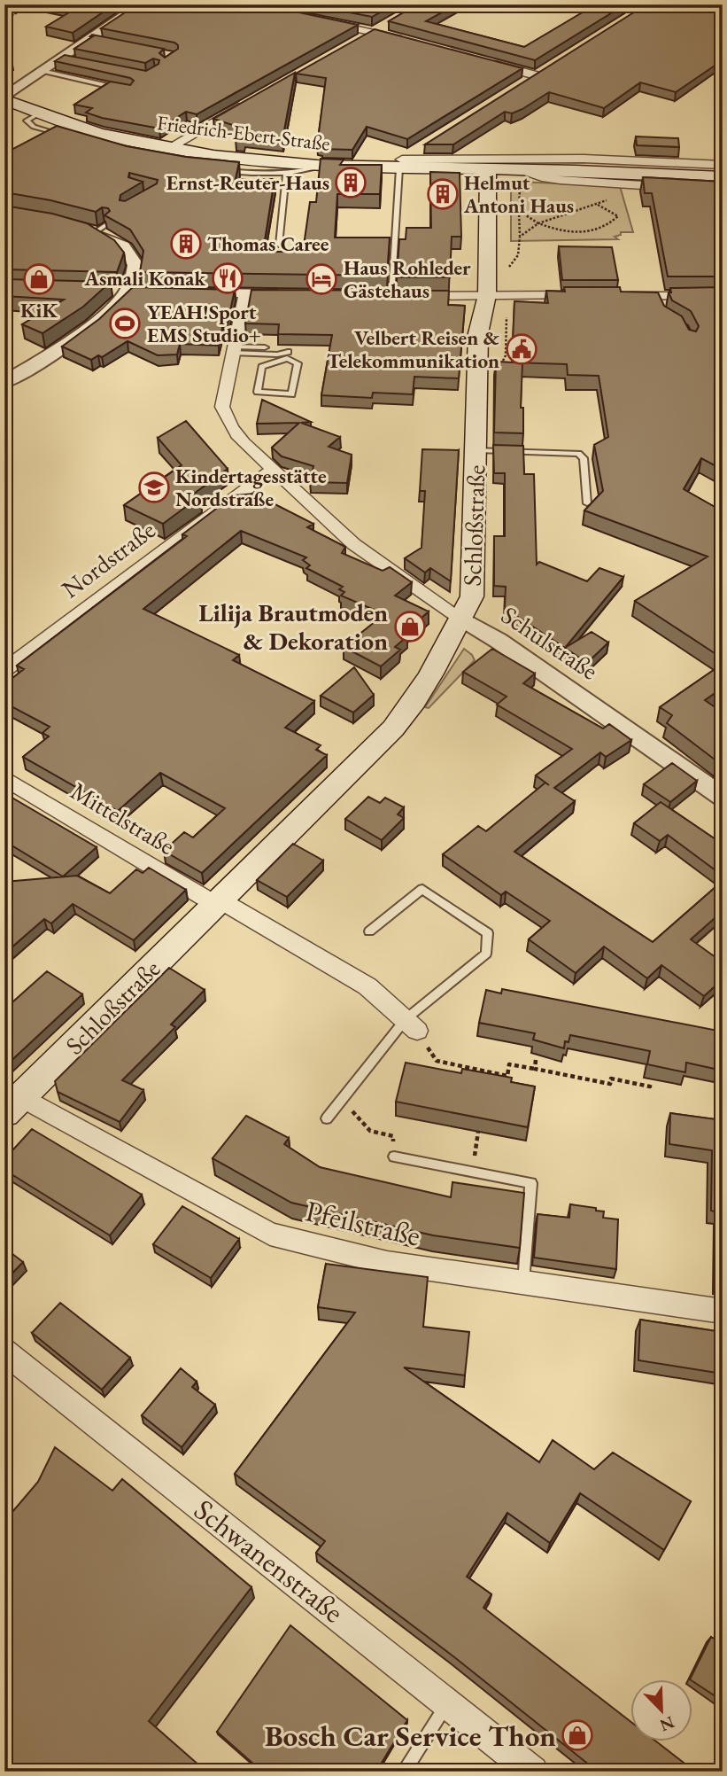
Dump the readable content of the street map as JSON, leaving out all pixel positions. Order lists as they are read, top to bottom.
{
  "streets": {
    "main road": ["Friedrich-Ebert-Straße", "Schloßstraße"],
    "street": [
      "Nordstraße",
      "Schulstraße",
      "Mittelstraße",
      "Pfeilstraße",
      "Schwanenstraße"
    ]
  },
  "crossings": [
    ["Friedrich-Ebert-Straße", "Schloßstraße"],
    ["Schloßstraße", "Schulstraße"],
    ["Schloßstraße", "Mittelstraße"],
    ["Schloßstraße", "Pfeilstraße"],
    ["Nordstraße", "Schulstraße"]
  ],
  "places": {
    "building": ["Ernst-Reuter-Haus", "Helmut Antoni Haus", "Thomas Caree"],
    "restaurant": ["Asmali Konak"],
    "shop": ["KiK", "Lilija Brautmoden & Dekoration", "Bosch Car Service Thon"],
    "hotel": ["Haus Rohleder Gästehaus"],
    "sports": ["YEAH!Sport EMS Studio+"],
    "public building": ["Velbert Reisen & Telekommunikation"],
    "school or university": ["Kindertagesstätte Nordstraße"]
  },
  "north": "bottom right"
}
